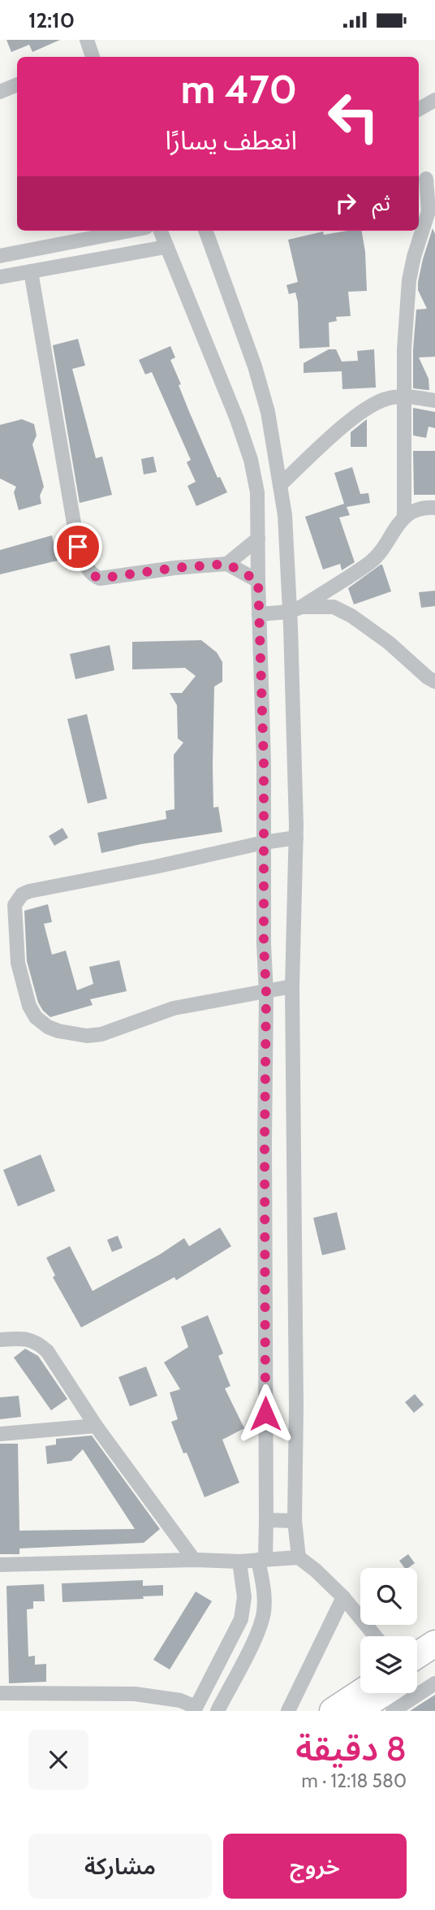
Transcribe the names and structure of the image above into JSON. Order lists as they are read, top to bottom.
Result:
{
  "page": {
    "status": "12:10",
    "turn": ["470 m", "انعطف يسارًا"],
    "then": "ثم",
    "heading": ["8 دقيقة", "580 m · 12:18"],
    "buttons": ["خروج", "مشاركة"]
  }
}
